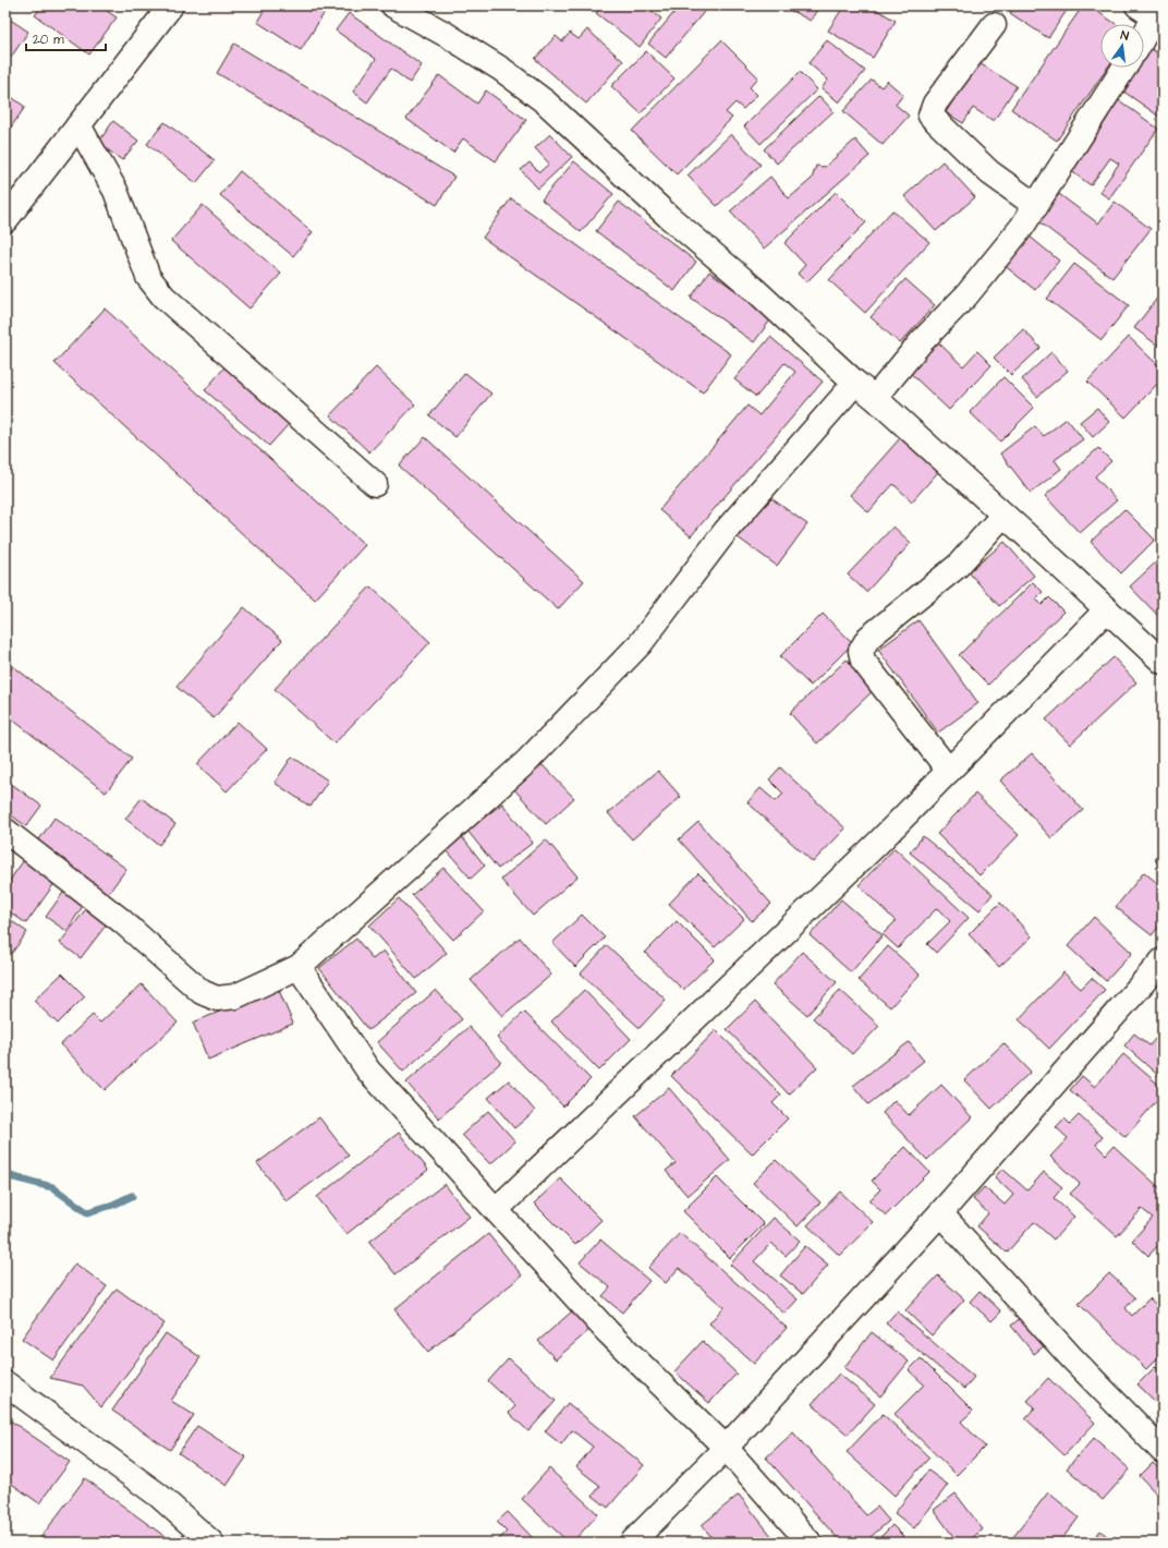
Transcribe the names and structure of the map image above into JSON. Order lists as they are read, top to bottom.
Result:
{
  "scale_bar": "20 m",
  "north": "top"
}
